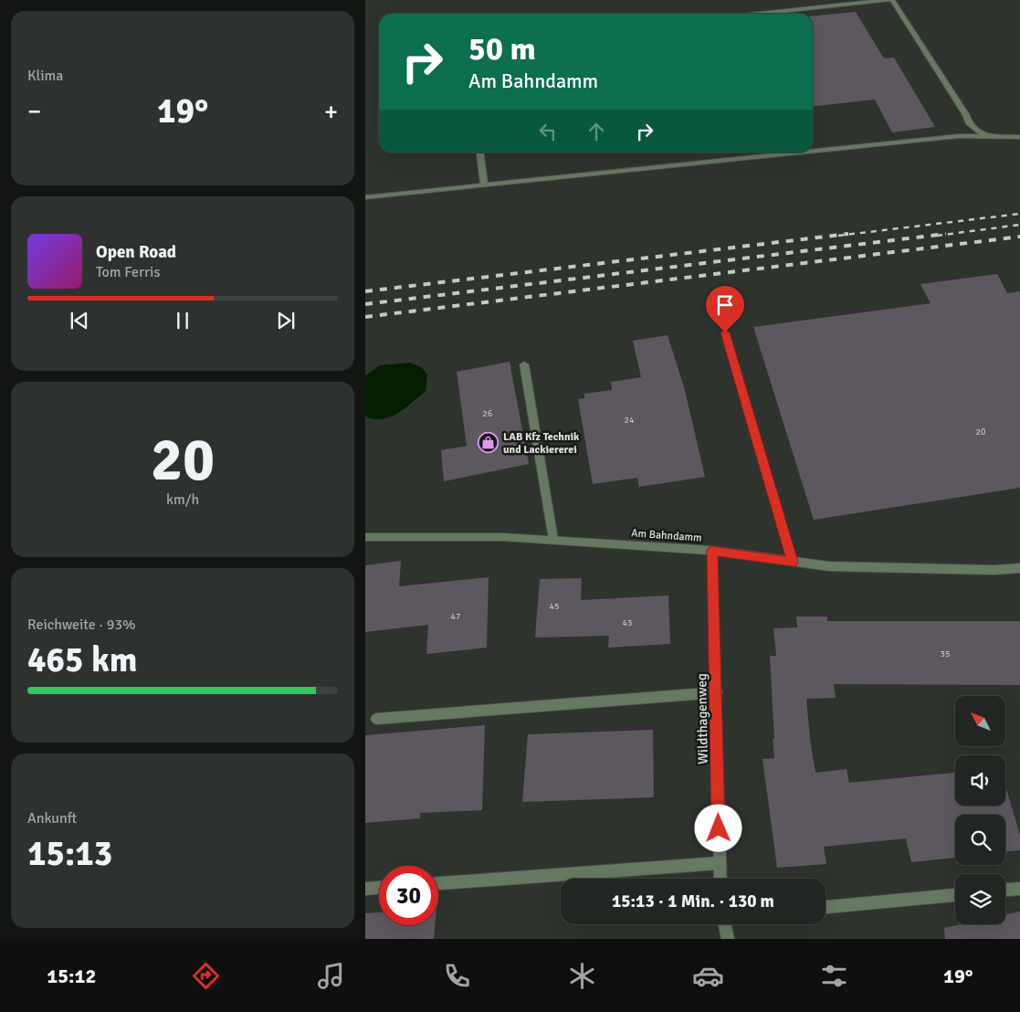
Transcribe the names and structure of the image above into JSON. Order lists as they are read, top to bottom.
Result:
{
  "streets": {
    "street": ["Am Bahndamm", "Wildthagenweg"]
  },
  "crossings": [
    ["Am Bahndamm", "Wildthagenweg"]
  ],
  "places": {
    "shop": ["LAB Kfz Technik und Lackiererei"]
  },
  "house_numbers": [
    "26",
    "24",
    "20",
    "45",
    "47",
    "43",
    "35"
  ],
  "north": "top left",
  "page": {
    "tile": [
      "Klima",
      ["20", "km/h"],
      ["Reichweite · 93%", "465 km"],
      ["Ankunft", "15:13"]
    ],
    "turn": ["50 m", "Am Bahndamm"],
    "heat": ["−", "19°", "+"],
    "song": ["Open Road", "Tom Ferris"],
    "limit": "30",
    "trip": "15:13 · 1 Min. · 130 m",
    "tabs": ["15:12", "19°"]
  }
}
